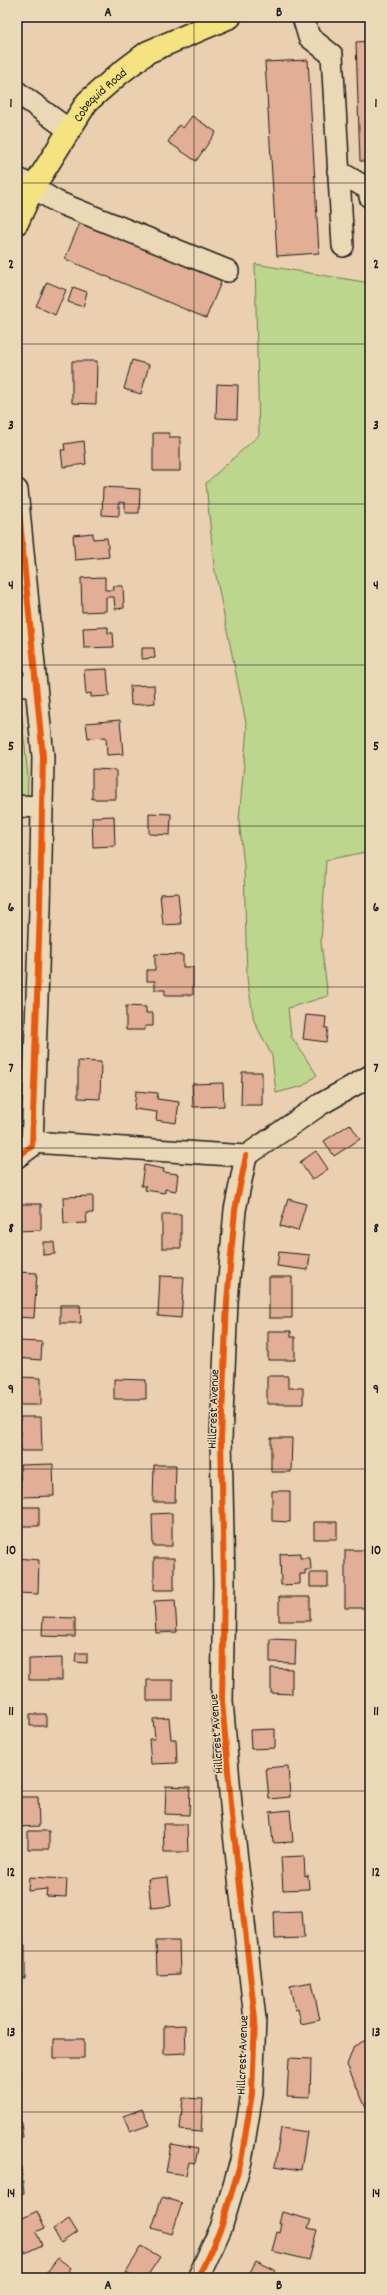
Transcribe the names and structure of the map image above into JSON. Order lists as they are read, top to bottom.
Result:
{
  "streets": {
    "main road": ["Cobequid Road"],
    "street": ["Hillcrest Avenue"]
  },
  "grid": {
    "columns": ["A", "B"],
    "rows": [
      "1",
      "2",
      "3",
      "4",
      "5",
      "6",
      "7",
      "8",
      "9",
      "10",
      "11",
      "12",
      "13",
      "14"
    ]
  }
}
